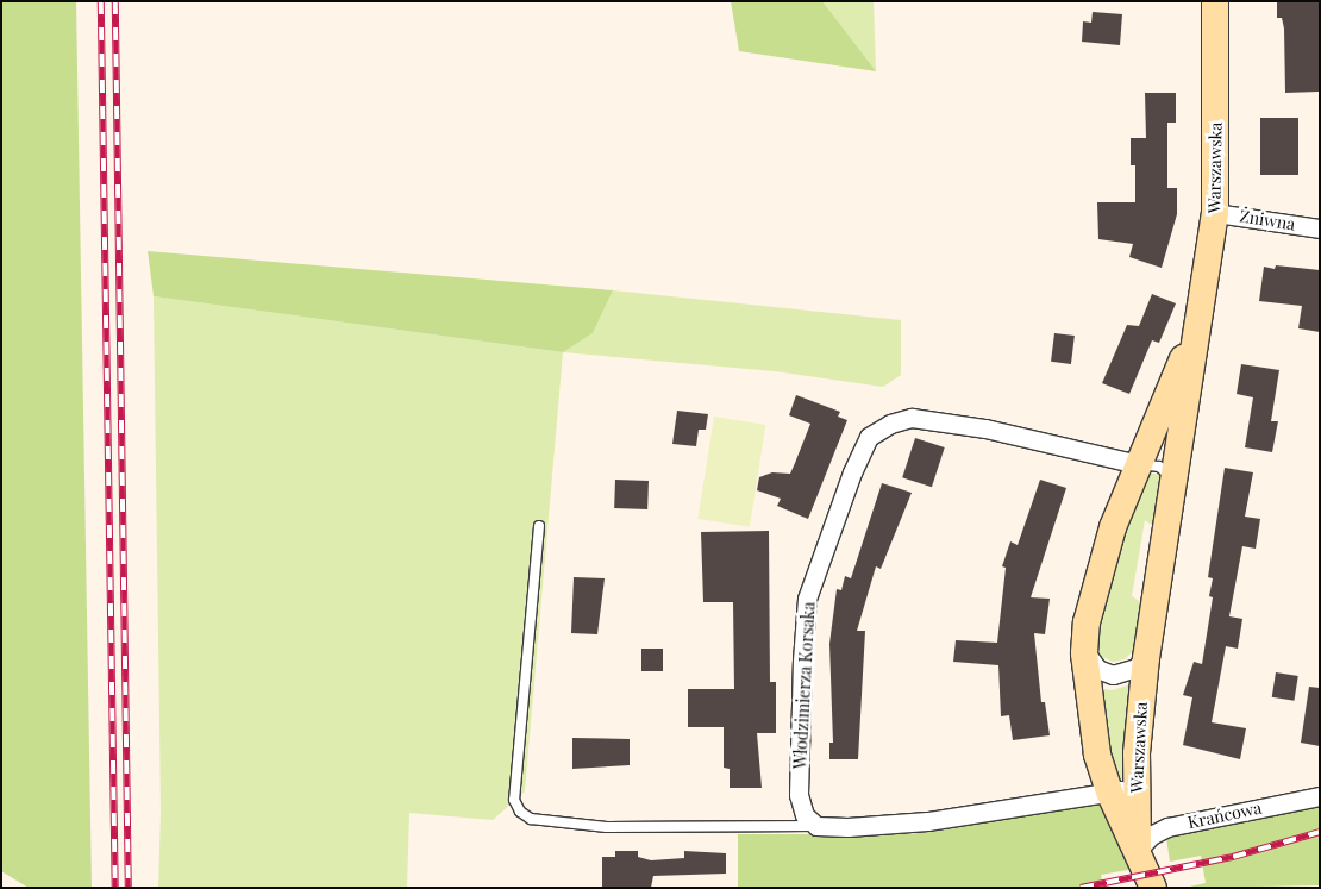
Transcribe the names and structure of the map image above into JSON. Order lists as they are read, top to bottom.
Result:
{
  "streets": {
    "street": [
      "Warszawska",
      "Żniwna",
      "Włodzimierza Korsaka",
      "Krańcowa"
    ]
  },
  "crossings": [
    ["Warszawska", "Żniwna"],
    ["Warszawska", "Włodzimierza Korsaka"],
    ["Warszawska", "Krańcowa"]
  ]
}
